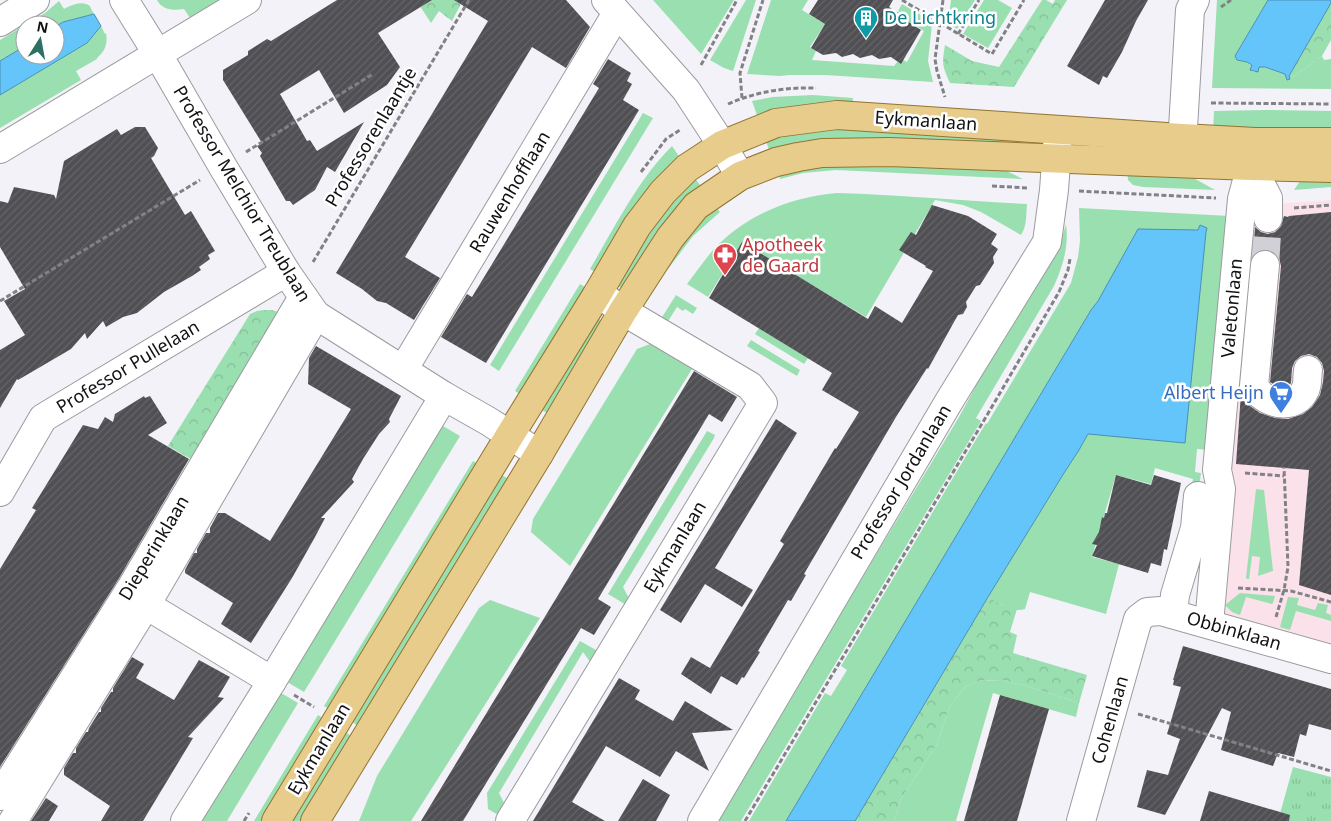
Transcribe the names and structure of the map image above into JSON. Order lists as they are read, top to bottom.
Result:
{
  "streets": {
    "main road": ["Eykmanlaan"],
    "street": [
      "Rauwenhofflaan",
      "Professor Melchior Treublaan",
      "Valetonlaan",
      "Professor Pullelaan",
      "Professor Jordanlaan",
      "Dieperinklaan",
      "Obbinklaan",
      "Cohenlaan"
    ],
    "path": ["Professorenlaantje"]
  },
  "crossings": [
    ["Eykmanlaan", "Rauwenhofflaan"],
    ["Eykmanlaan", "Professor Melchior Treublaan"],
    ["Eykmanlaan", "Valetonlaan"],
    ["Eykmanlaan", "Professor Jordanlaan"],
    ["Professorenlaantje", "Professor Melchior Treublaan"],
    ["Professorenlaantje", "Professor Pullelaan"],
    ["Professorenlaantje", "Dieperinklaan"],
    ["Rauwenhofflaan", "Professor Melchior Treublaan"],
    ["Professor Melchior Treublaan", "Professor Pullelaan"],
    ["Professor Melchior Treublaan", "Dieperinklaan"],
    ["Valetonlaan", "Obbinklaan"],
    ["Professor Pullelaan", "Dieperinklaan"],
    ["Obbinklaan", "Cohenlaan"]
  ],
  "places": {
    "building": ["De Lichtkring"],
    "pharmacy": ["Apotheek de Gaard"],
    "supermarket": ["Albert Heijn"]
  },
  "north": "top"
}
